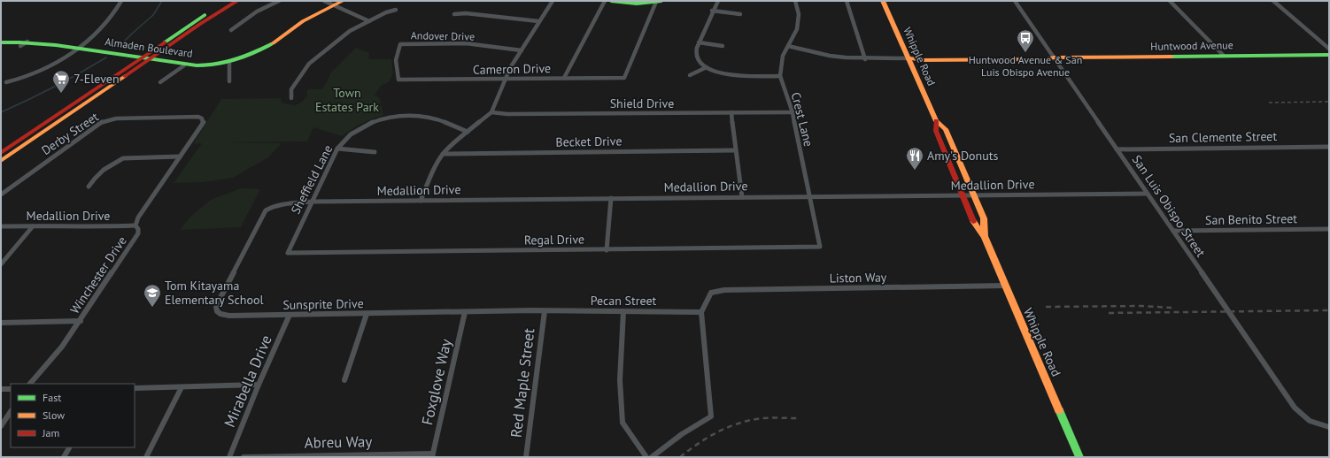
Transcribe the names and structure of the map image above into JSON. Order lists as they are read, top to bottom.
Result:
{
  "streets": {
    "main road": ["Huntwood Avenue", "Almaden Boulevard", "Whipple Road"],
    "street": [
      "Andover Drive",
      "Cameron Drive",
      "Shield Drive",
      "Crest Lane",
      "Derby Street",
      "San Clemente Street",
      "Becket Drive",
      "Sheffield Lane",
      "Medallion Drive",
      "San Luis Obispo Street",
      "San Benito Street",
      "Regal Drive",
      "Winchester Drive",
      "Liston Way",
      "Pecan Street",
      "Sunsprite Drive",
      "Mirabella Drive",
      "Foxglove Way",
      "Red Maple Street",
      "Abreu Way"
    ]
  },
  "crossings": [
    ["Andover Drive", "Cameron Drive"],
    ["Huntwood Avenue", "Whipple Road"],
    ["Huntwood Avenue", "Crest Lane"],
    ["Huntwood Avenue", "San Luis Obispo Street"],
    ["Whipple Road", "Medallion Drive"],
    ["Whipple Road", "Liston Way"],
    ["Shield Drive", "Crest Lane"],
    ["Crest Lane", "Medallion Drive"],
    ["Crest Lane", "Regal Drive"],
    ["Derby Street", "Winchester Drive"],
    ["San Clemente Street", "San Luis Obispo Street"],
    ["Sheffield Lane", "Medallion Drive"],
    ["Sheffield Lane", "Regal Drive"],
    ["Medallion Drive", "San Luis Obispo Street"],
    ["Medallion Drive", "Winchester Drive"],
    ["Medallion Drive", "Sunsprite Drive"],
    ["San Luis Obispo Street", "San Benito Street"],
    ["Liston Way", "Pecan Street"],
    ["Pecan Street", "Sunsprite Drive"],
    ["Pecan Street", "Red Maple Street"],
    ["Sunsprite Drive", "Mirabella Drive"],
    ["Sunsprite Drive", "Foxglove Way"],
    ["Sunsprite Drive", "Red Maple Street"],
    ["Foxglove Way", "Abreu Way"]
  ],
  "parks": ["Town Estates Park"],
  "places": {
    "bus stop": ["Huntwood Avenue & San Luis Obispo Avenue"],
    "supermarket": ["7-Eleven"],
    "restaurant": ["Amy's Donuts"],
    "school or university": ["Tom Kitayama Elementary School"]
  },
  "legend": ["Fast", "Slow", "Jam"]
}
